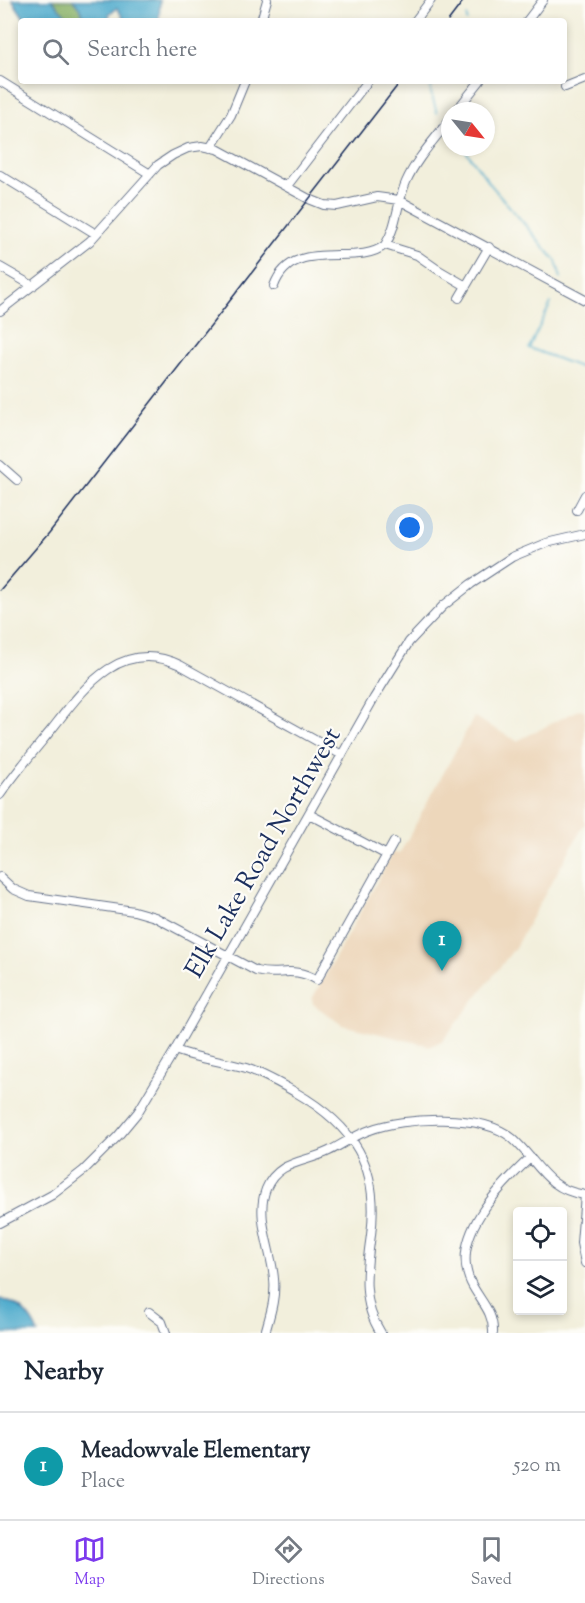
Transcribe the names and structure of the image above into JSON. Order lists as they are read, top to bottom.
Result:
{
  "streets": {
    "street": ["Elk Lake Road Northwest"]
  },
  "north": "bottom right",
  "page": {
    "search": "Search here",
    "pins": "1",
    "heading": "Nearby",
    "list": [
      {
        "mark": "1",
        "name": "Meadowvale Elementary",
        "note": "Place",
        "value": "520 m"
      }
    ],
    "nav": ["Map", "Directions", "Saved"]
  }
}
